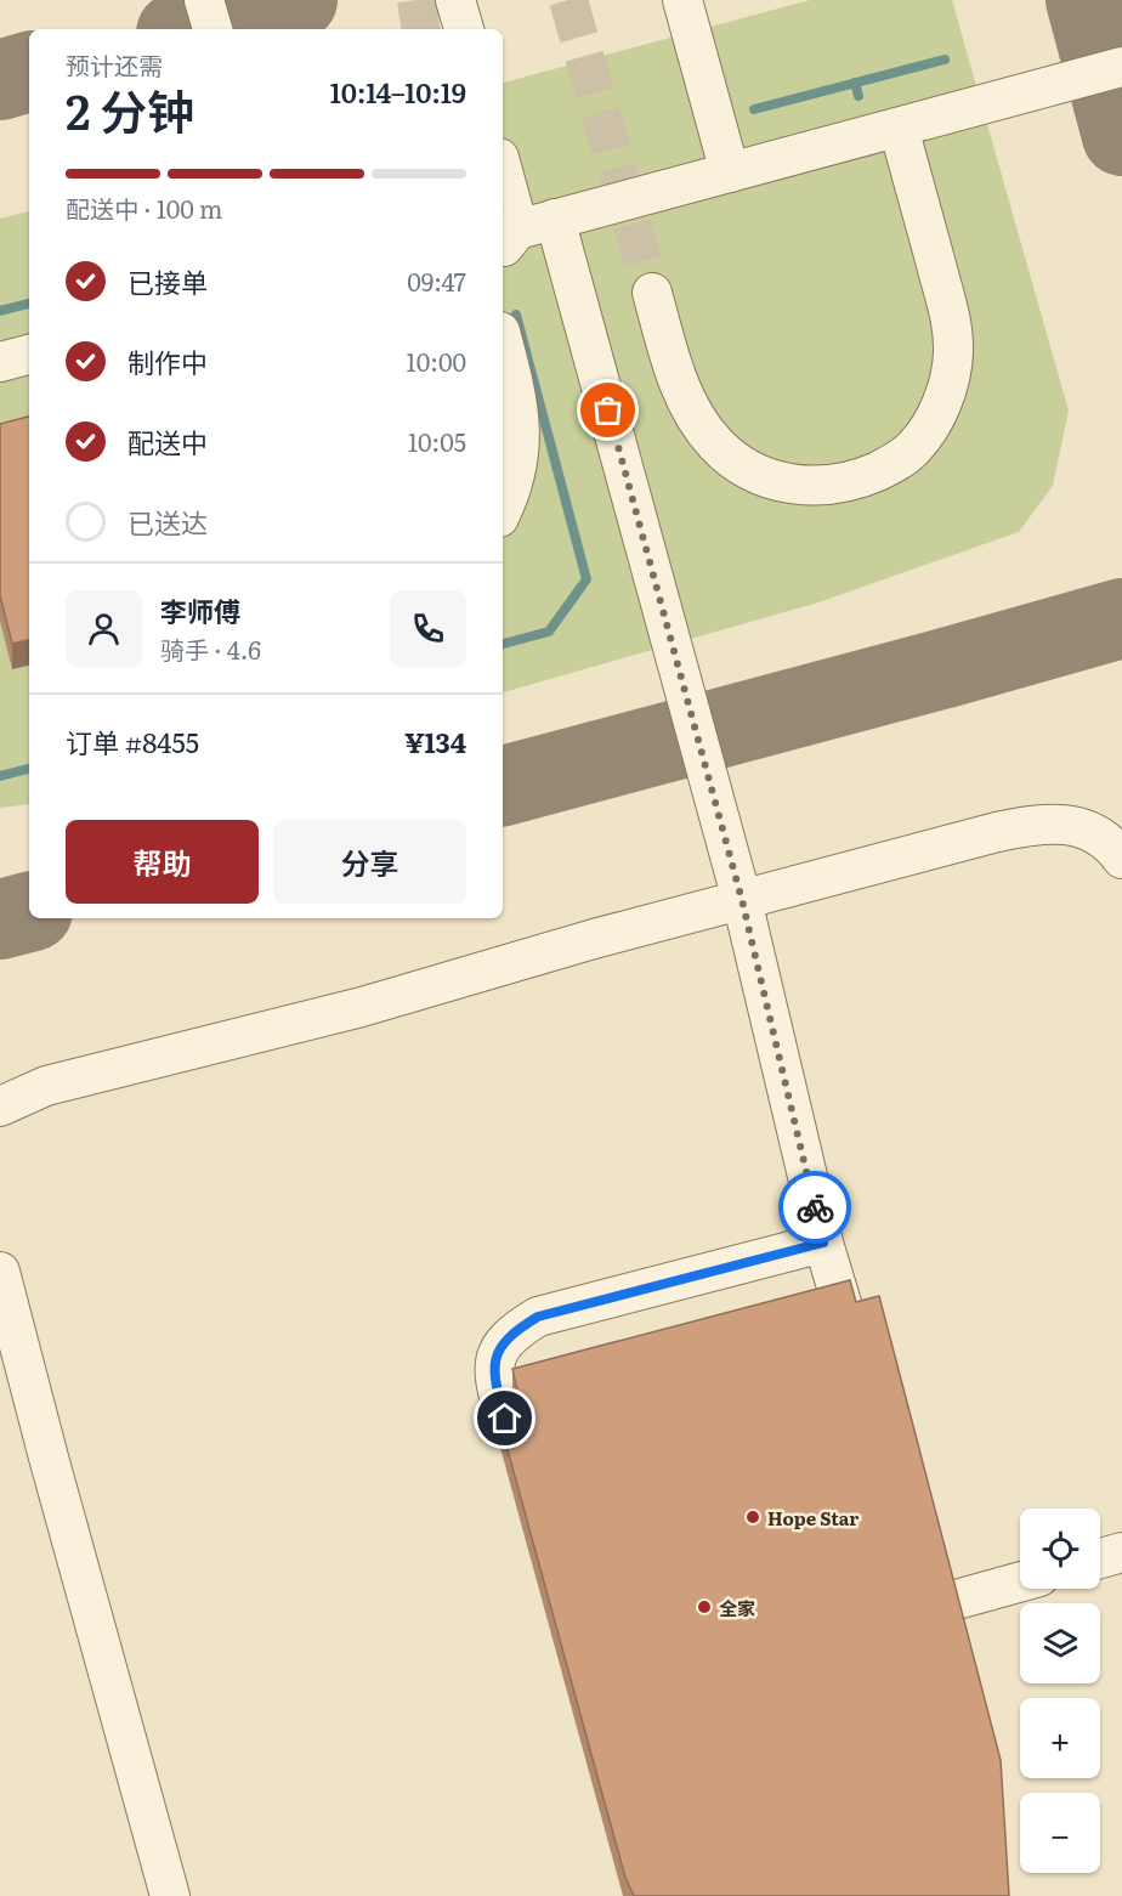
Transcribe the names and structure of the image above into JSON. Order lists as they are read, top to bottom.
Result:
{
  "places": ["Hope Star", "全家"],
  "page": {
    "heading": ["2 分钟", "预计还需", "10:14–10:19"],
    "panel": [
      "李师傅",
      "骑手 · 4.6",
      "订单 #8455",
      "¥134"
    ],
    "bar": "配送中 · 100 m",
    "list": [
      ["已接单", "09:47"],
      ["制作中", "10:00"],
      ["配送中", "10:05"],
      "已送达"
    ],
    "buttons": ["帮助", "分享"],
    "map_buttons": ["+", "−"]
  }
}
